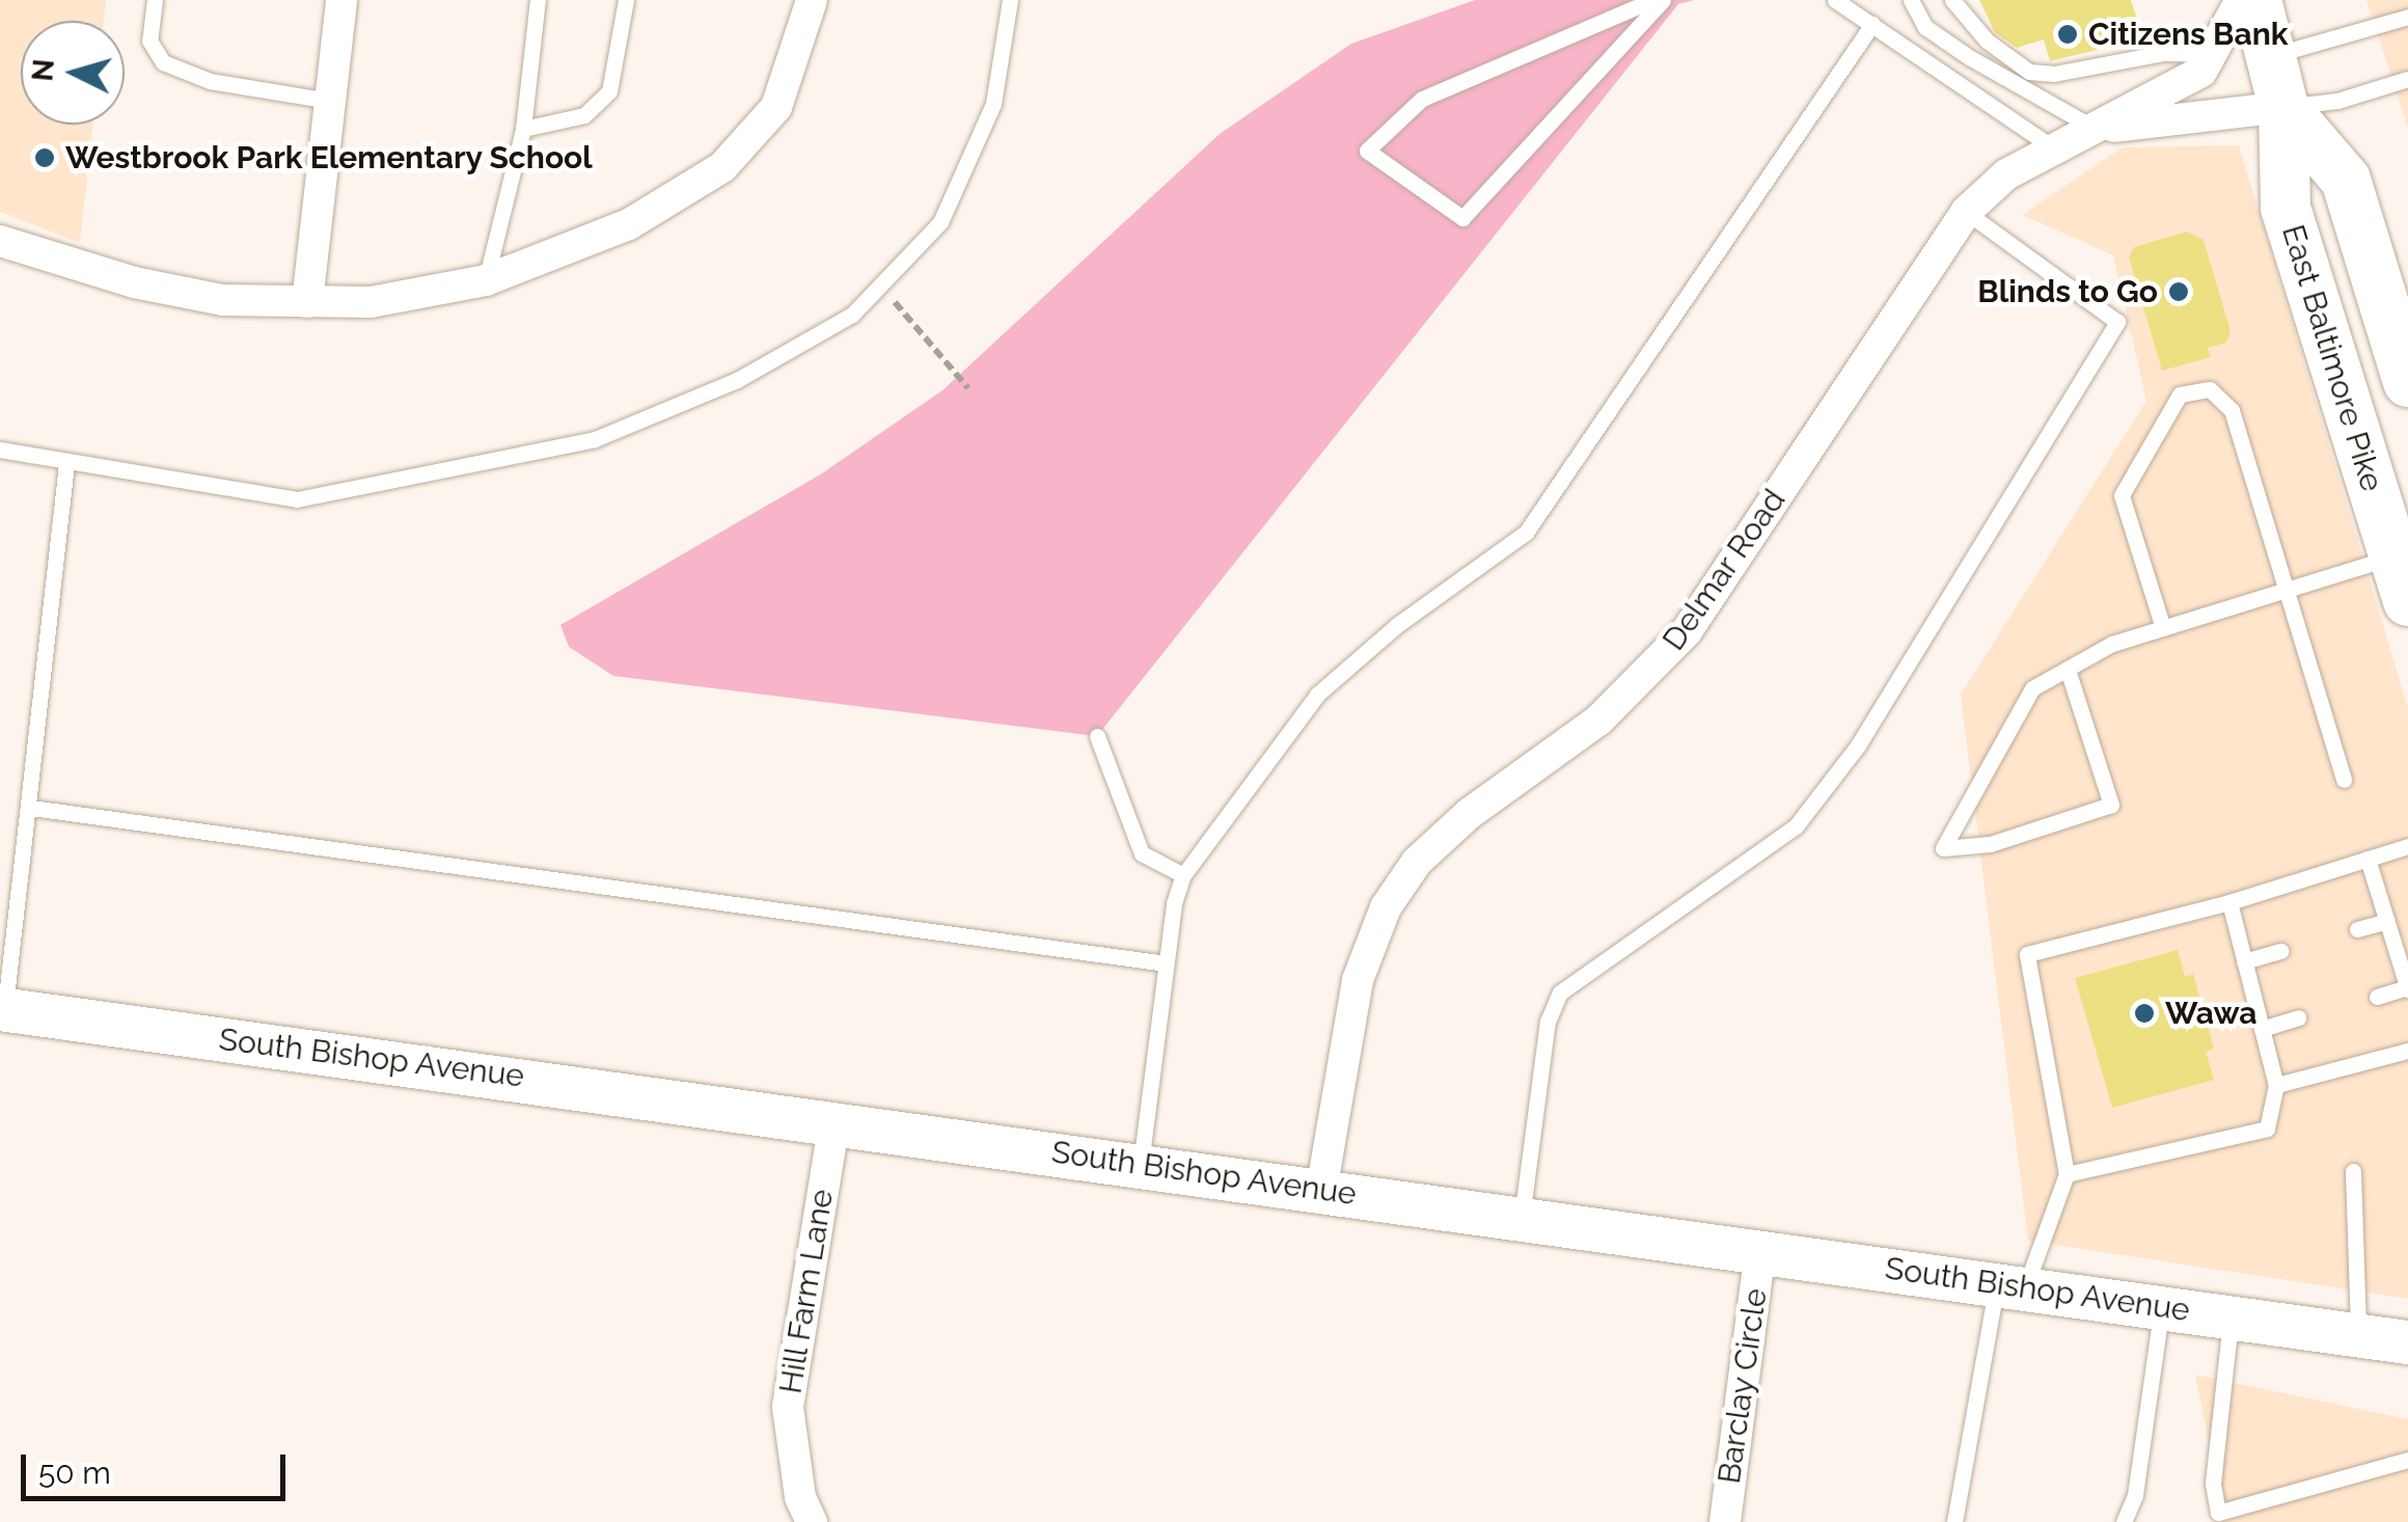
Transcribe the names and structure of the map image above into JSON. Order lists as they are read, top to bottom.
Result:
{
  "streets": {
    "main road": ["East Baltimore Pike", "South Bishop Avenue"],
    "street": ["Delmar Road", "Hill Farm Lane", "Barclay Circle"]
  },
  "crossings": [
    ["East Baltimore Pike", "Delmar Road"],
    ["Delmar Road", "South Bishop Avenue"],
    ["South Bishop Avenue", "Hill Farm Lane"],
    ["South Bishop Avenue", "Barclay Circle"]
  ],
  "places": [
    "Citizens Bank",
    "Westbrook Park Elementary School",
    "Blinds to Go",
    "Wawa"
  ],
  "scale_bar": "50 m",
  "north": "left"
}
